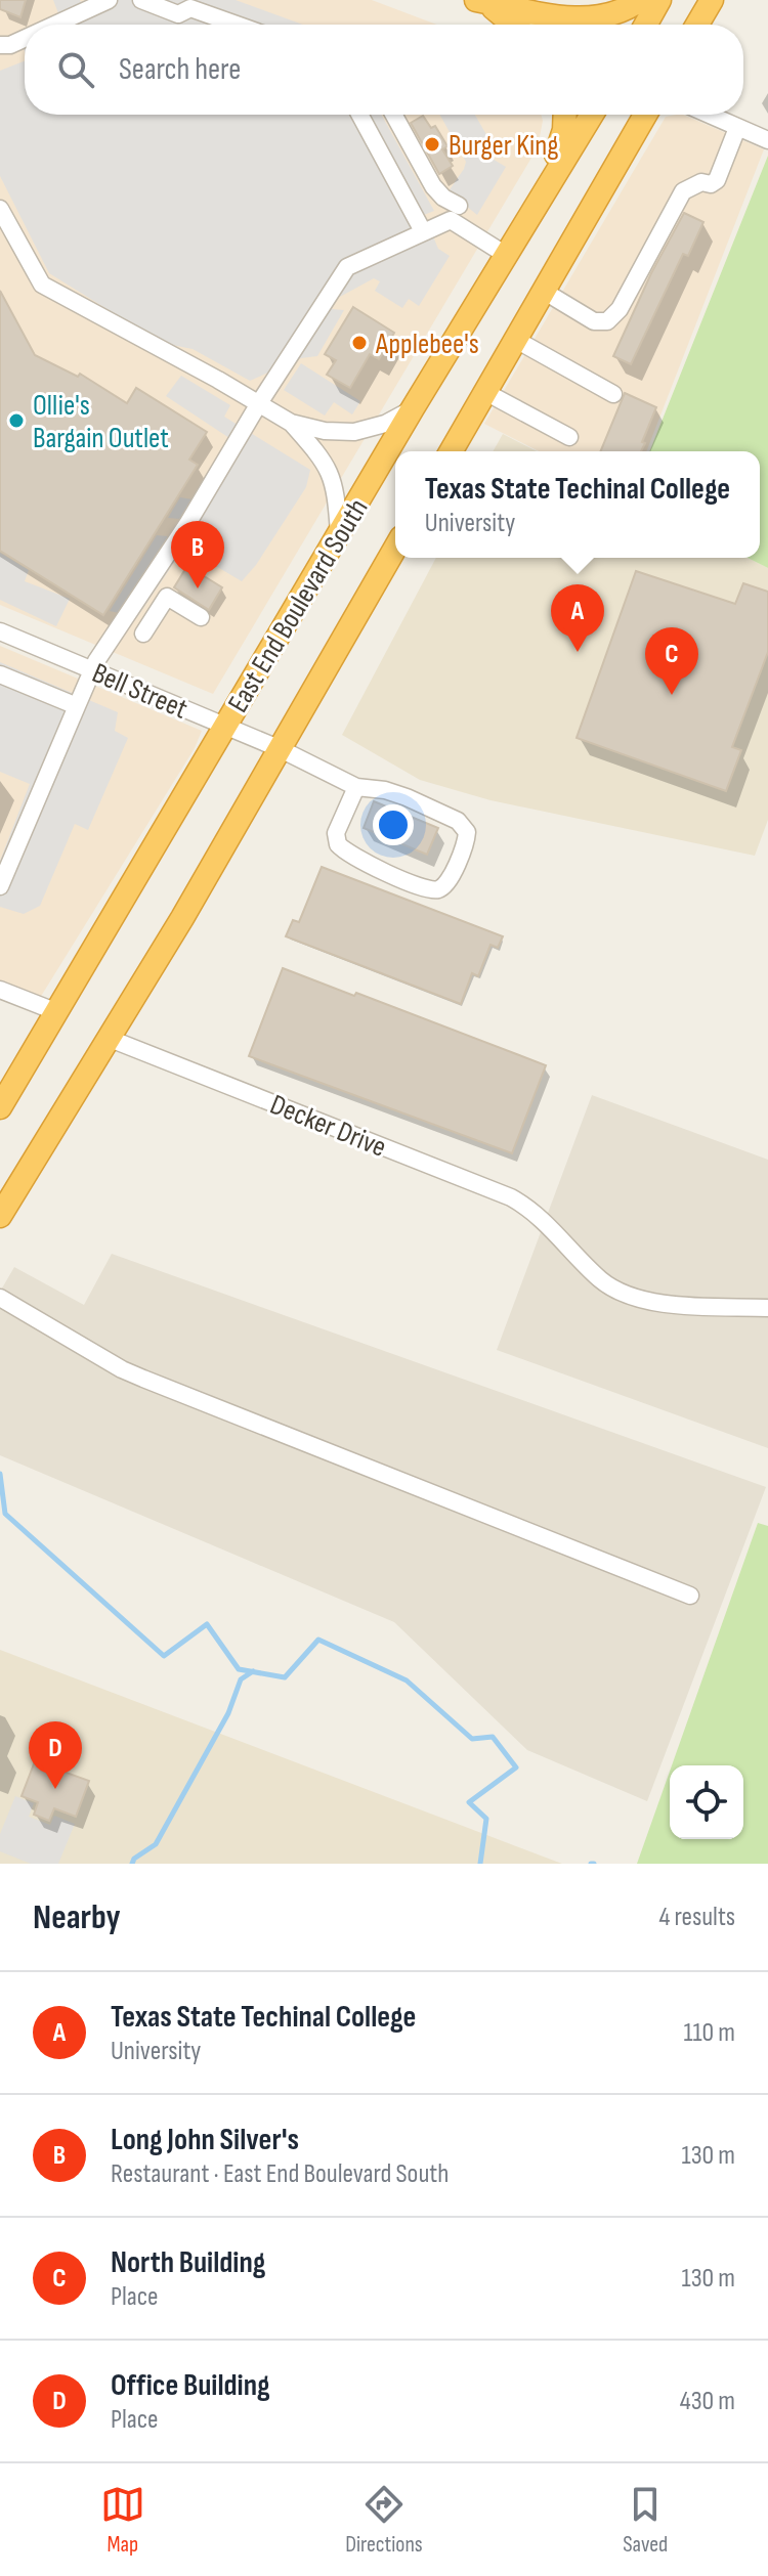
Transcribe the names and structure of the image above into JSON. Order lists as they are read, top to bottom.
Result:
{
  "streets": {
    "highway": ["East End Boulevard South"],
    "street": ["Bell Street", "Decker Drive"]
  },
  "crossings": [
    ["East End Boulevard South", "Bell Street"],
    ["East End Boulevard South", "Decker Drive"]
  ],
  "places": ["Burger King", "Applebee's", "Ollie's Bargain Outlet"],
  "page": {
    "search": "Search here",
    "popup": ["Texas State Techinal College", "University"],
    "pins": [
      "B",
      "A",
      "C",
      "D"
    ],
    "heading": ["Nearby", "4 results"],
    "list": [
      {
        "mark": "A",
        "name": "Texas State Techinal College",
        "note": "University",
        "value": "110 m"
      },
      {
        "mark": "B",
        "name": "Long John Silver's",
        "note": "Restaurant · East End Boulevard South",
        "value": "130 m"
      },
      {
        "mark": "C",
        "name": "North Building",
        "note": "Place",
        "value": "130 m"
      },
      {
        "mark": "D",
        "name": "Office Building",
        "note": "Place",
        "value": "430 m"
      }
    ],
    "nav": ["Map", "Directions", "Saved"]
  }
}
